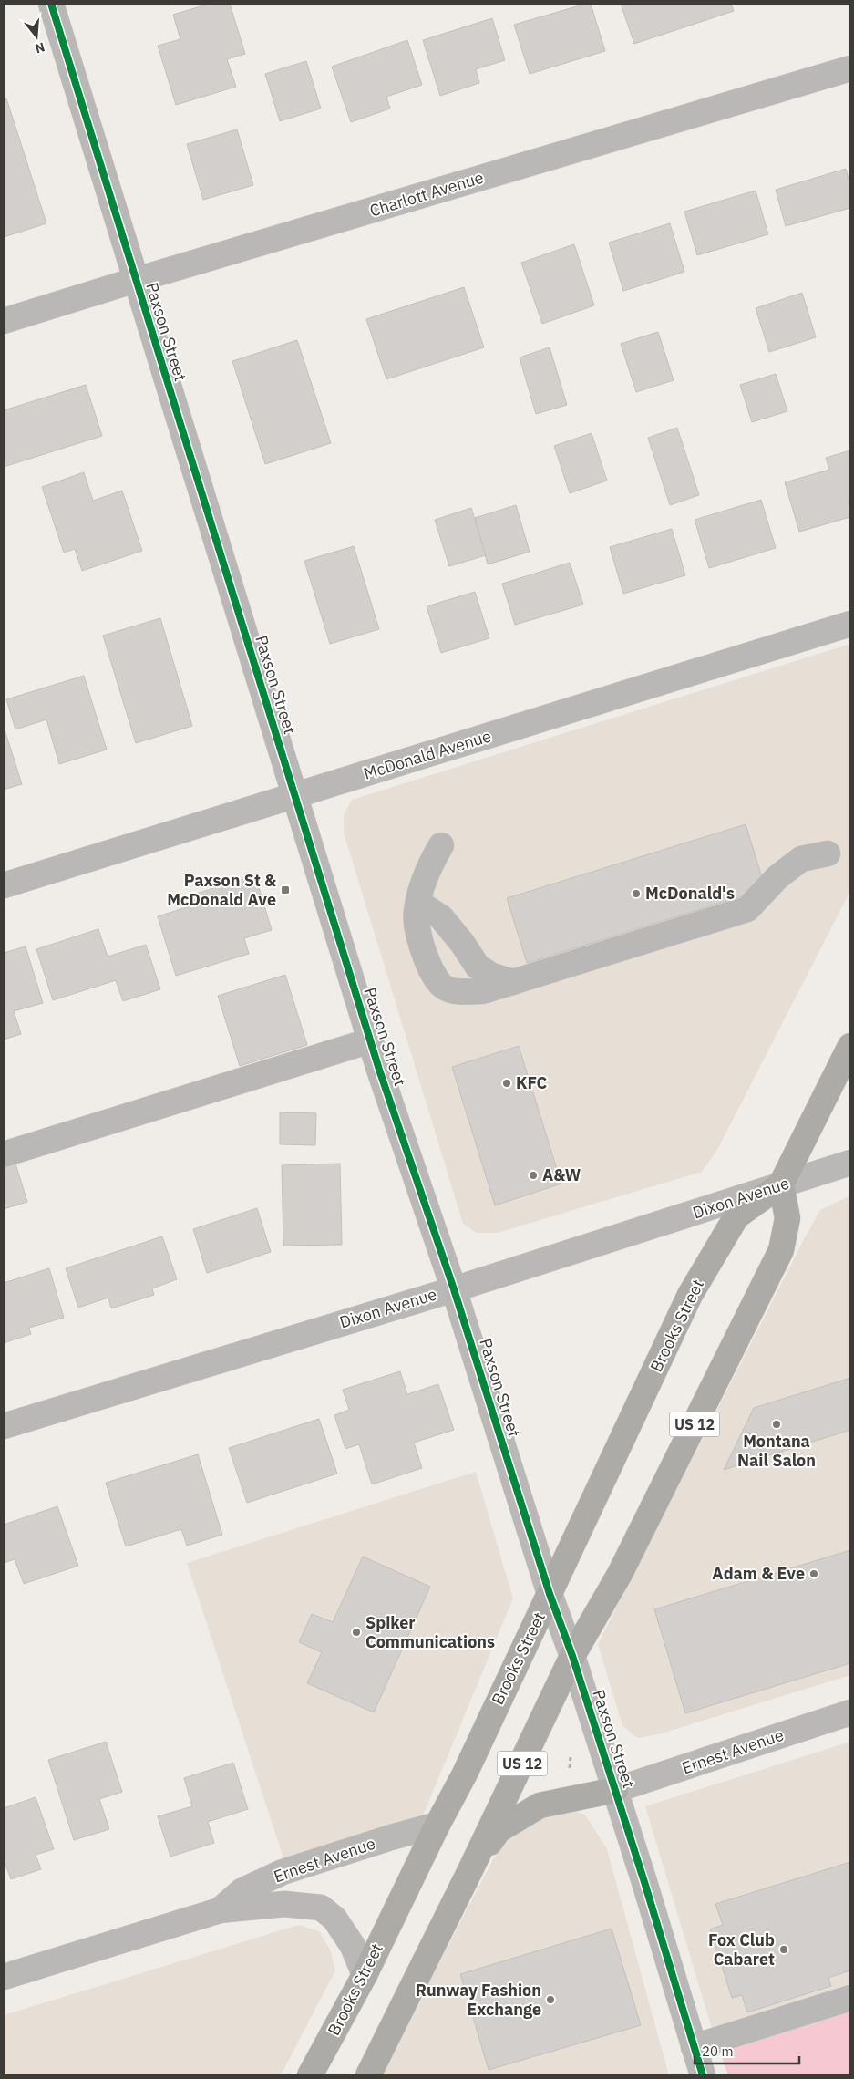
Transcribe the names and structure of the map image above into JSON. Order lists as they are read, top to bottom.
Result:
{
  "streets": {
    "highway": ["Brooks Street", "US 12"],
    "street": [
      "Charlott Avenue",
      "Paxson Street",
      "McDonald Avenue",
      "Dixon Avenue",
      "Ernest Avenue"
    ]
  },
  "crossings": [
    ["Charlott Avenue", "Paxson Street"],
    ["Paxson Street", "McDonald Avenue"],
    ["Paxson Street", "Dixon Avenue"],
    ["Paxson Street", "Brooks Street"],
    ["Paxson Street", "US 12"],
    ["Paxson Street", "Ernest Avenue"],
    ["Dixon Avenue", "Brooks Street"],
    ["Dixon Avenue", "US 12"],
    ["Brooks Street", "US 12"],
    ["Brooks Street", "Ernest Avenue"]
  ],
  "places": {
    "transit": ["Paxson St & McDonald Ave"],
    "other": [
      "McDonald's",
      "KFC",
      "A&W",
      "Montana Nail Salon",
      "Adam & Eve",
      "Spiker Communications",
      "Fox Club Cabaret",
      "Runway Fashion Exchange"
    ]
  },
  "scale_bar": "20 m",
  "north": "bottom"
}
